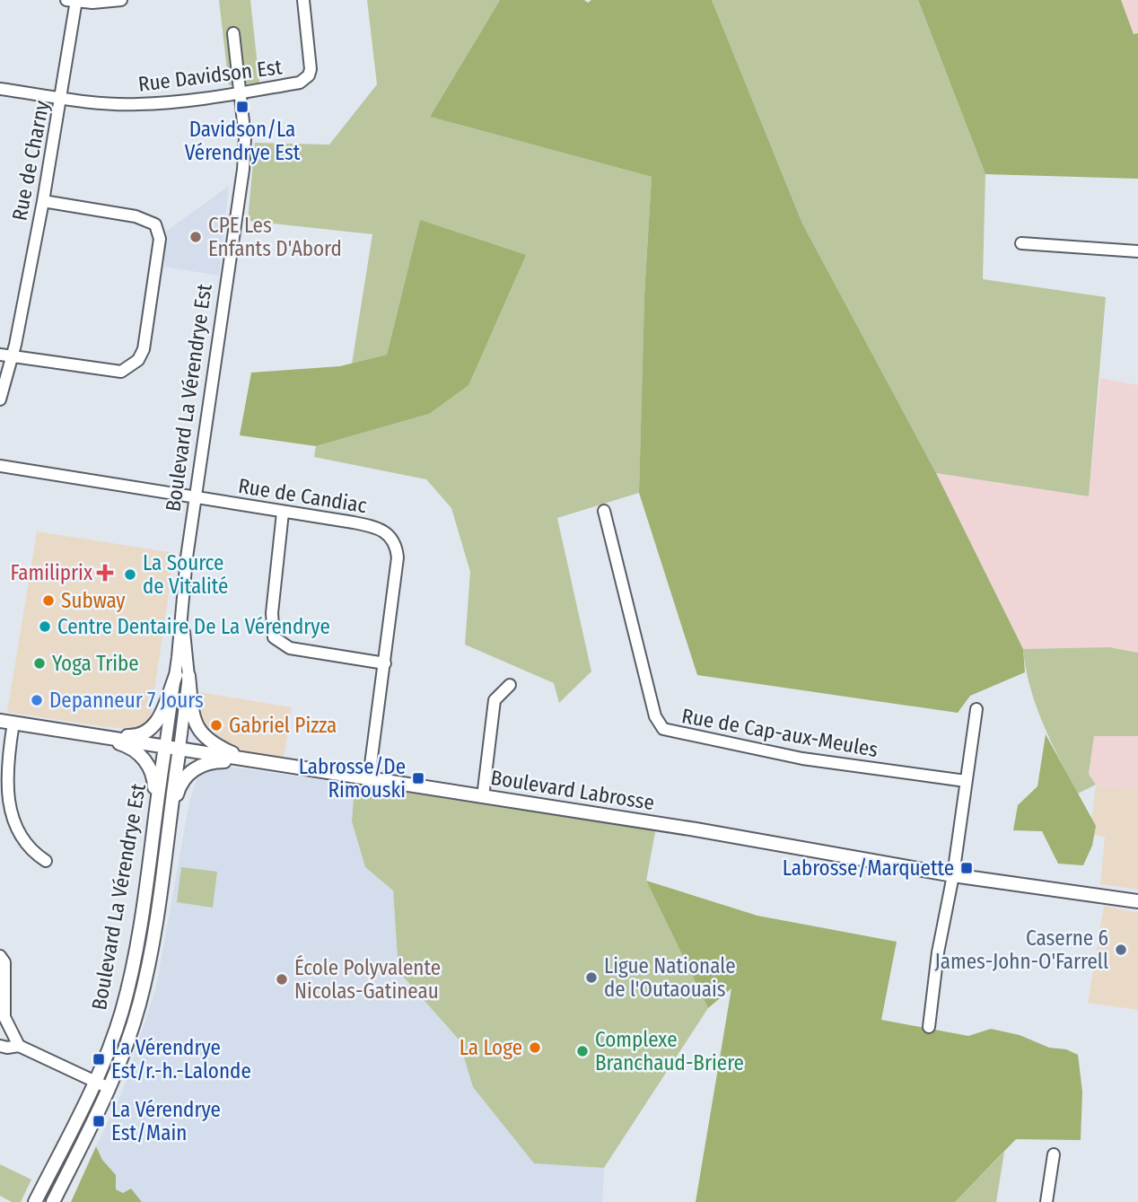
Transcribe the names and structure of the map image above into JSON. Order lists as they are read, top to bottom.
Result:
{
  "streets": {
    "main road": ["Boulevard La Vérendrye Est", "Boulevard Labrosse"],
    "street": [
      "Rue Davidson Est",
      "Rue de Charny",
      "Rue de Candiac",
      "Rue de Cap-aux-Meules"
    ]
  },
  "crossings": [
    ["Rue Davidson Est", "Rue de Charny"],
    ["Rue Davidson Est", "Boulevard La Vérendrye Est"],
    ["Boulevard La Vérendrye Est", "Rue de Candiac"],
    ["Boulevard La Vérendrye Est", "Boulevard Labrosse"],
    ["Rue de Candiac", "Boulevard Labrosse"]
  ],
  "places": {
    "transit": [
      "Davidson/La Vérendrye Est",
      "Labrosse/De Rimouski",
      "Labrosse/Marquette",
      "La Vérendrye Est/r.-h.-Lalonde",
      "La Vérendrye Est/Main"
    ],
    "other": [
      "CPE Les Enfants D'Abord",
      "La Source de Vitalité",
      "Subway",
      "Centre Dentaire De La Vérendrye",
      "Yoga Tribe",
      "Depanneur 7 Jours",
      "Gabriel Pizza",
      "Caserne 6 James-John-O'Farrell",
      "Ligue Nationale de l'Outaouais",
      "École Polyvalente Nicolas-Gatineau",
      "La Loge",
      "Complexe Branchaud-Briere"
    ],
    "health": ["Familiprix"]
  }
}
